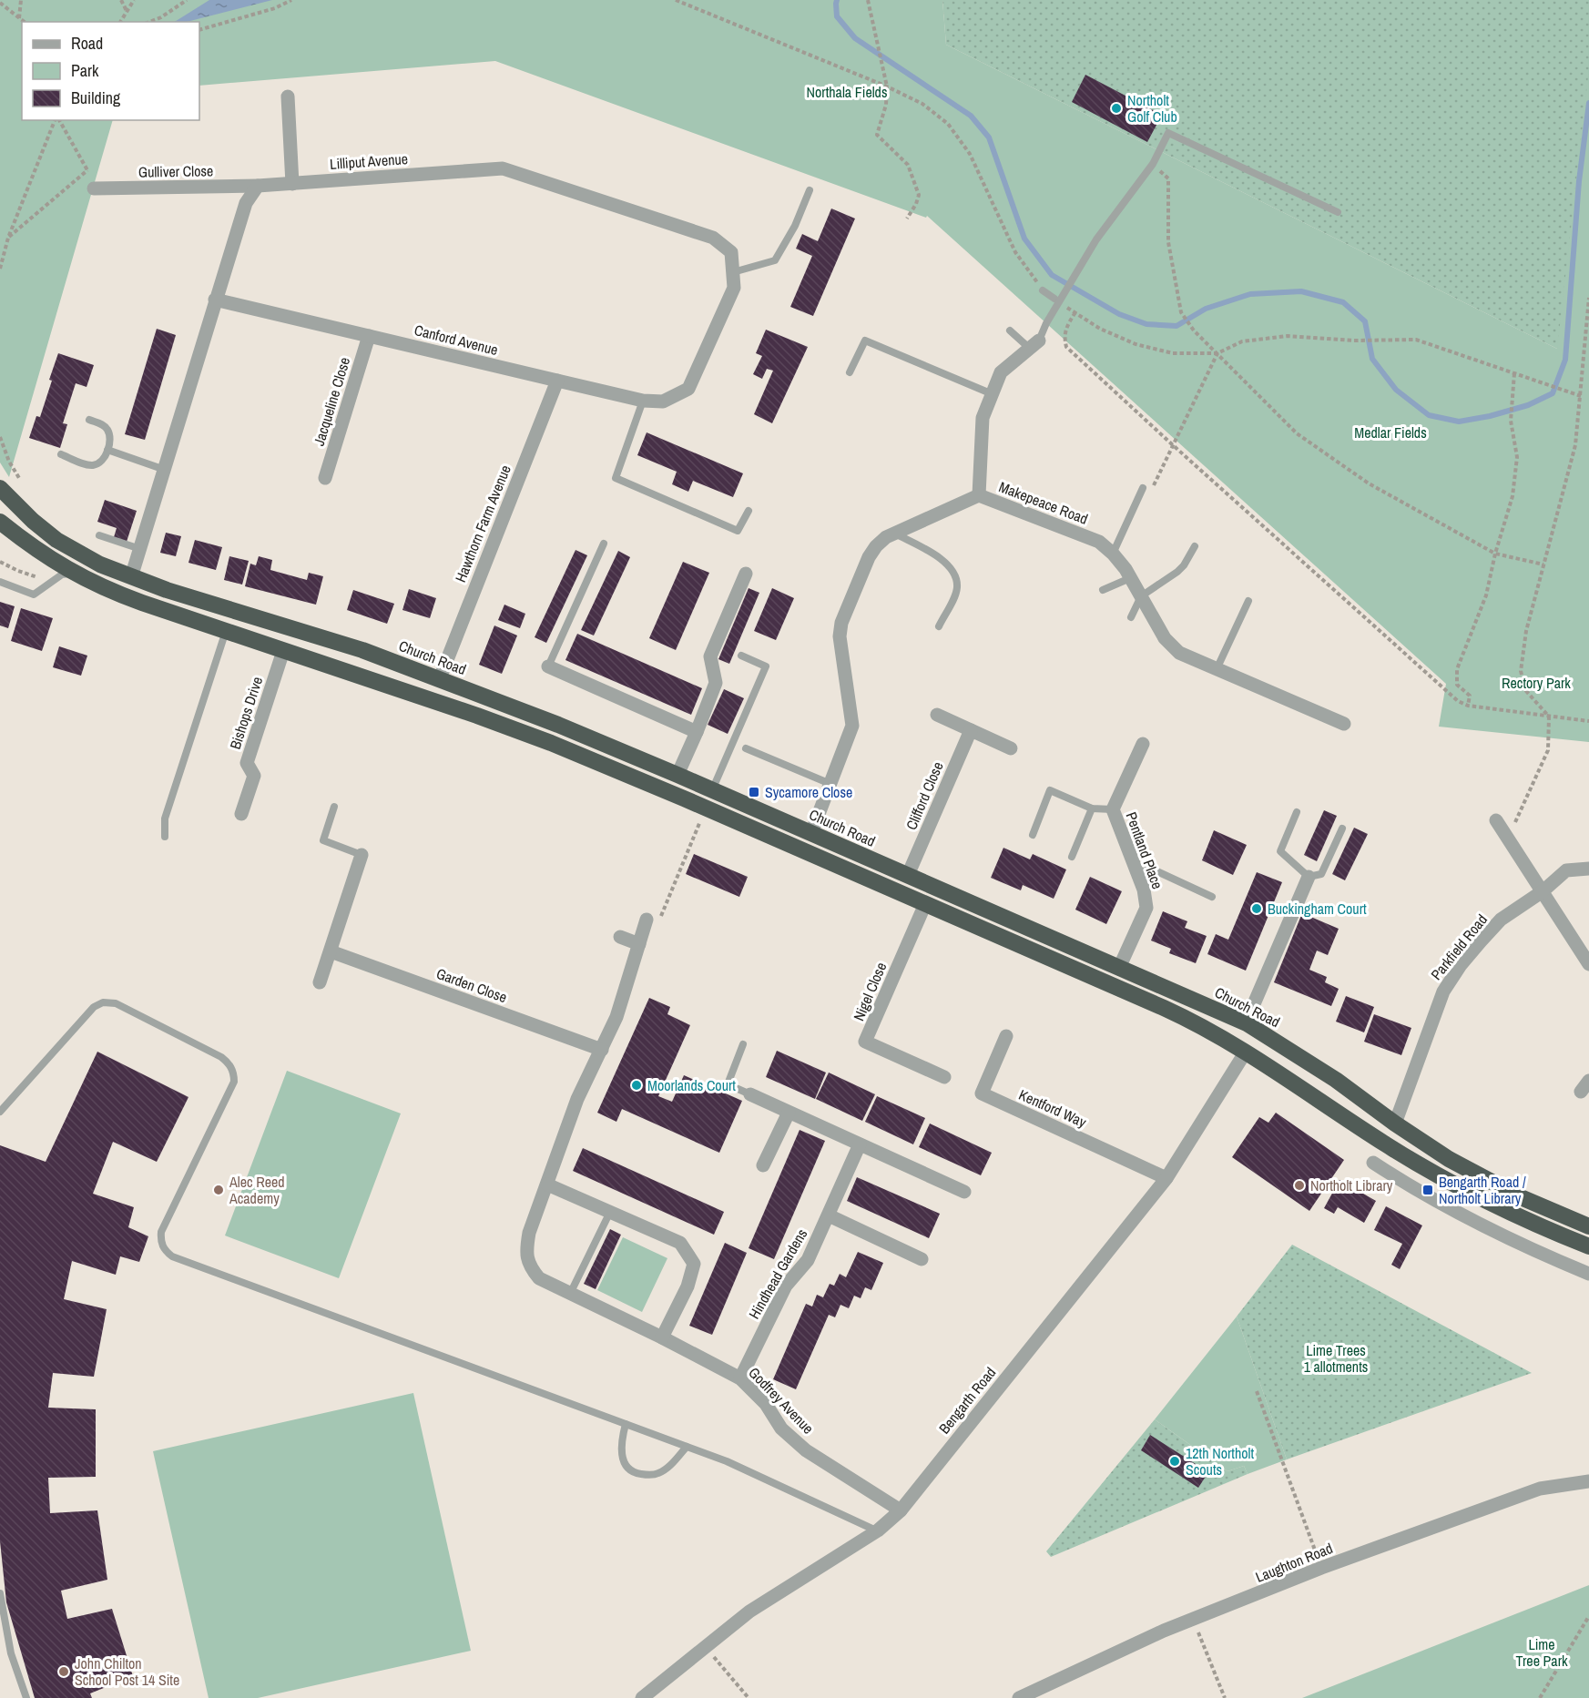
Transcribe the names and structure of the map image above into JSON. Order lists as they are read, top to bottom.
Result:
{
  "streets": {
    "highway": ["Church Road"],
    "street": [
      "Lilliput Avenue",
      "Gulliver Close",
      "Canford Avenue",
      "Jacqueline Close",
      "Makepeace Road",
      "Hawthorn Farm Avenue",
      "Bishops Drive",
      "Clifford Close",
      "Pentland Place",
      "Parkfield Road",
      "Garden Close",
      "Nigel Close",
      "Kentford Way",
      "Hindhead Gardens",
      "Godfrey Avenue",
      "Bengarth Road",
      "Laughton Road"
    ]
  },
  "crossings": [
    ["Lilliput Avenue", "Gulliver Close"],
    ["Lilliput Avenue", "Canford Avenue"],
    ["Canford Avenue", "Jacqueline Close"],
    ["Canford Avenue", "Hawthorn Farm Avenue"],
    ["Makepeace Road", "Church Road"],
    ["Hawthorn Farm Avenue", "Church Road"],
    ["Church Road", "Clifford Close"],
    ["Church Road", "Pentland Place"],
    ["Church Road", "Parkfield Road"],
    ["Garden Close", "Godfrey Avenue"],
    ["Kentford Way", "Bengarth Road"],
    ["Hindhead Gardens", "Godfrey Avenue"],
    ["Godfrey Avenue", "Bengarth Road"]
  ],
  "parks": [
    "Northala Fields",
    "Medlar Fields",
    "Rectory Park",
    "Lime Trees 1 allotments",
    "Lime Tree Park"
  ],
  "places": {
    "other": [
      "Northolt Golf Club",
      "Buckingham Court",
      "Moorlands Court",
      "Northolt Library",
      "Alec Reed Academy",
      "12th Northolt Scouts",
      "John Chilton School Post 14 Site"
    ],
    "transit": ["Sycamore Close", "Bengarth Road / Northolt Library"]
  },
  "legend": ["Road", "Park", "Building"]
}
